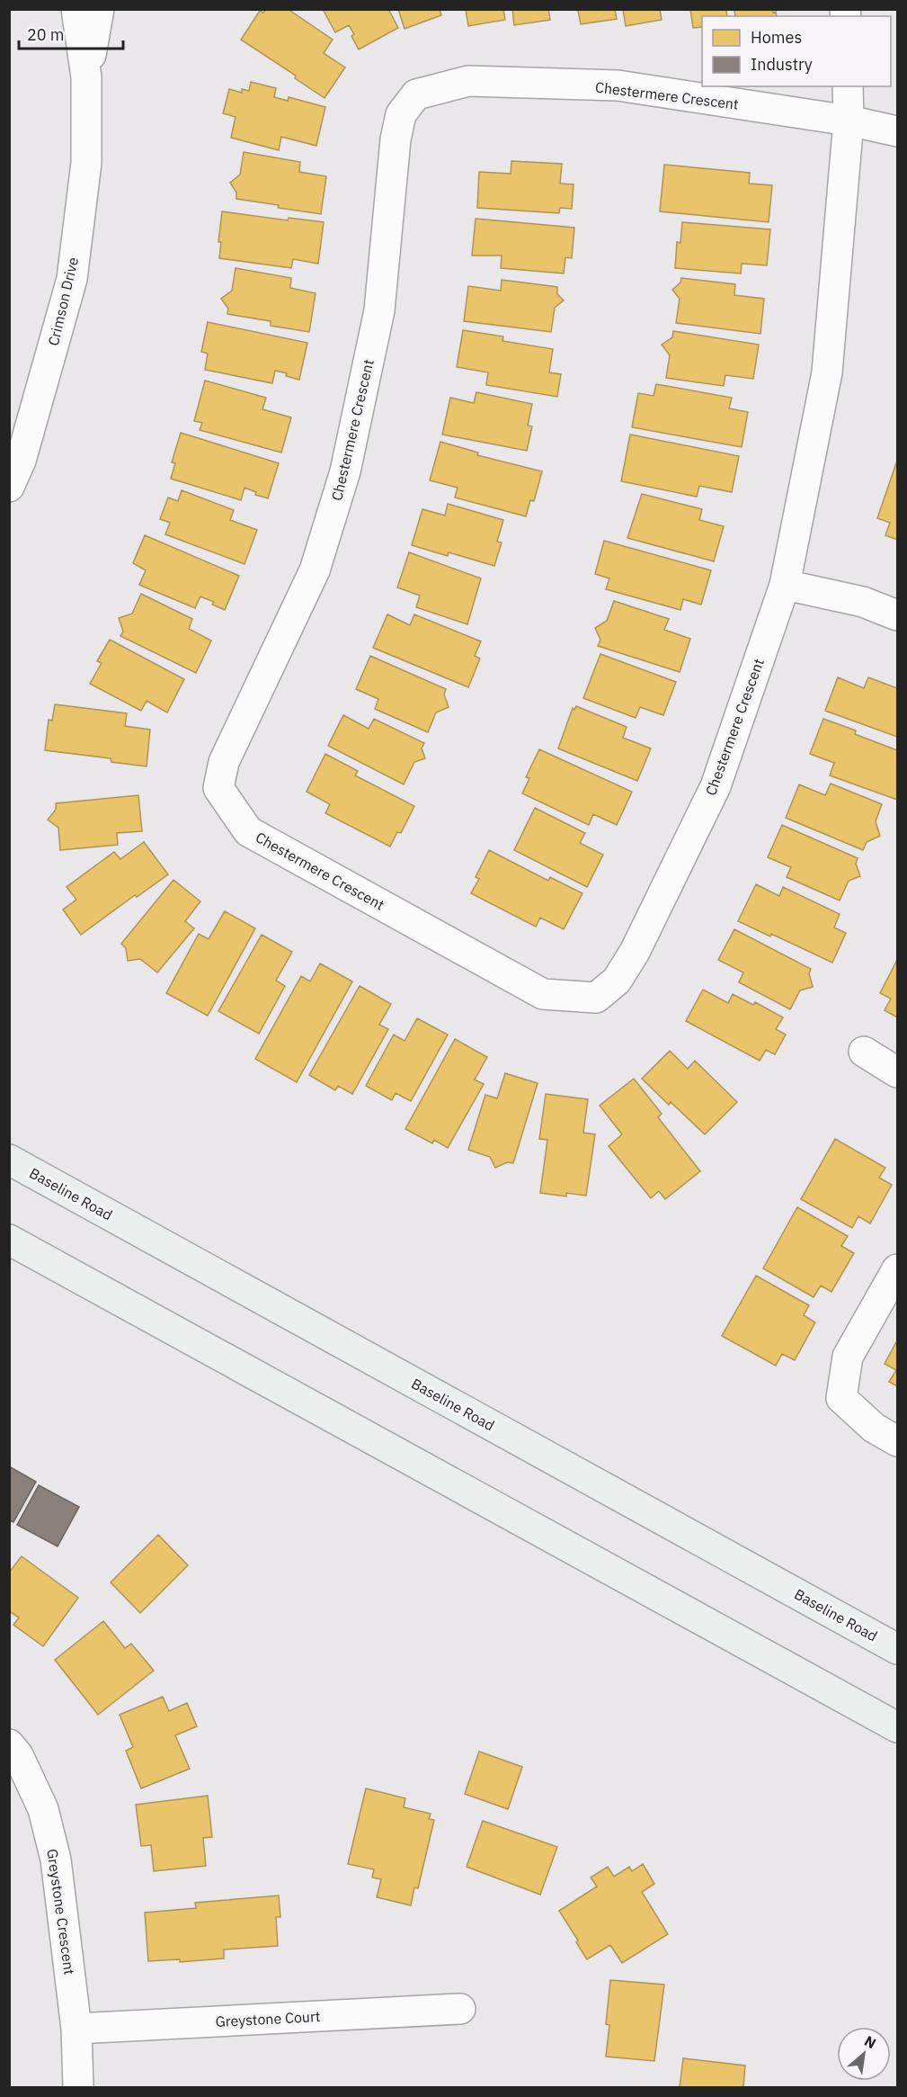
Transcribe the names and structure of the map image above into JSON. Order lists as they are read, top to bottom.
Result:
{
  "streets": {
    "main road": ["Baseline Road"],
    "street": [
      "Chestermere Crescent",
      "Crimson Drive",
      "Greystone Crescent",
      "Greystone Court"
    ]
  },
  "crossings": [
    ["Greystone Crescent", "Greystone Court"]
  ],
  "legend": ["Homes", "Industry"],
  "scale_bar": "20 m",
  "north": "top right"
}
